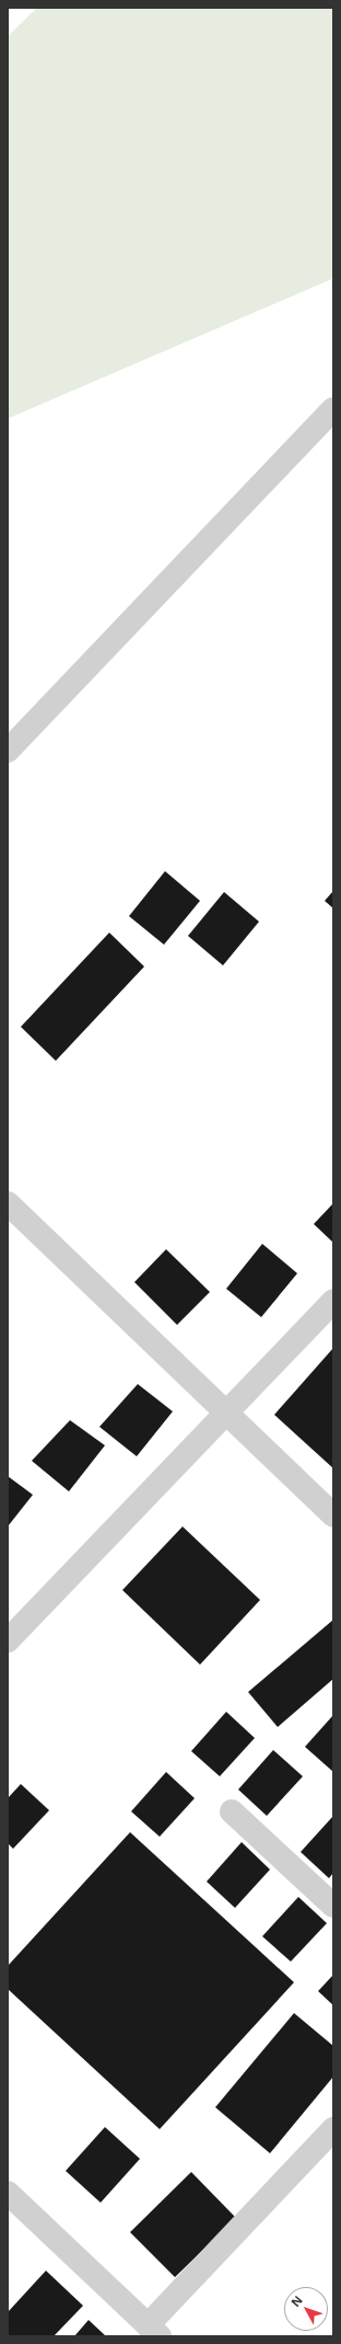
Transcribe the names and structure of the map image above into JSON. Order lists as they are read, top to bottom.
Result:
{
  "north": "top left"
}
